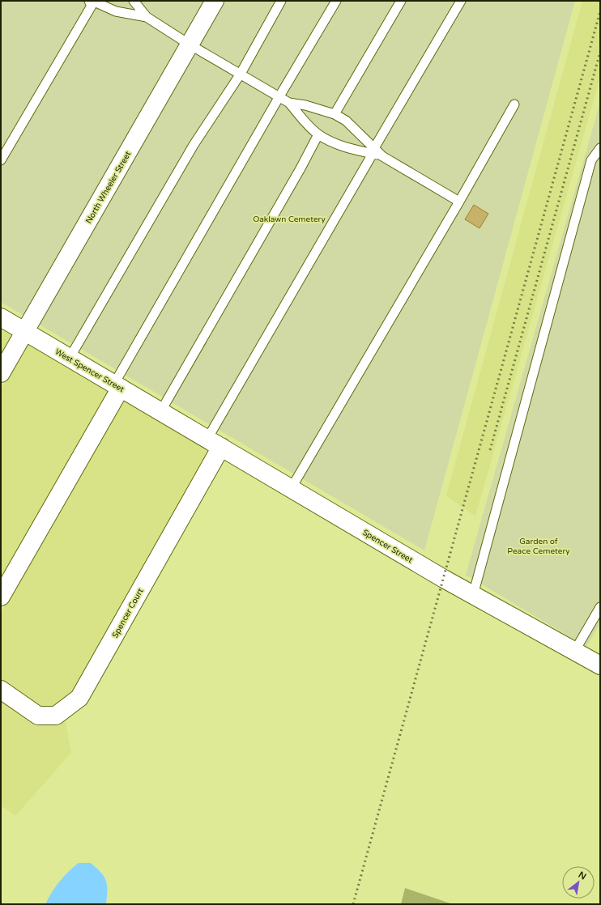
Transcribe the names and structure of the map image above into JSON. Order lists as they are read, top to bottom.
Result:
{
  "streets": {
    "street": [
      "North Wheeler Street",
      "West Spencer Street",
      "Spencer Street",
      "Spencer Court"
    ]
  },
  "crossings": [
    ["North Wheeler Street", "West Spencer Street"],
    ["West Spencer Street", "Spencer Street"],
    ["Spencer Street", "Spencer Court"]
  ],
  "parks": ["Oaklawn Cemetery", "Garden of Peace Cemetery"],
  "north": "top right"
}
